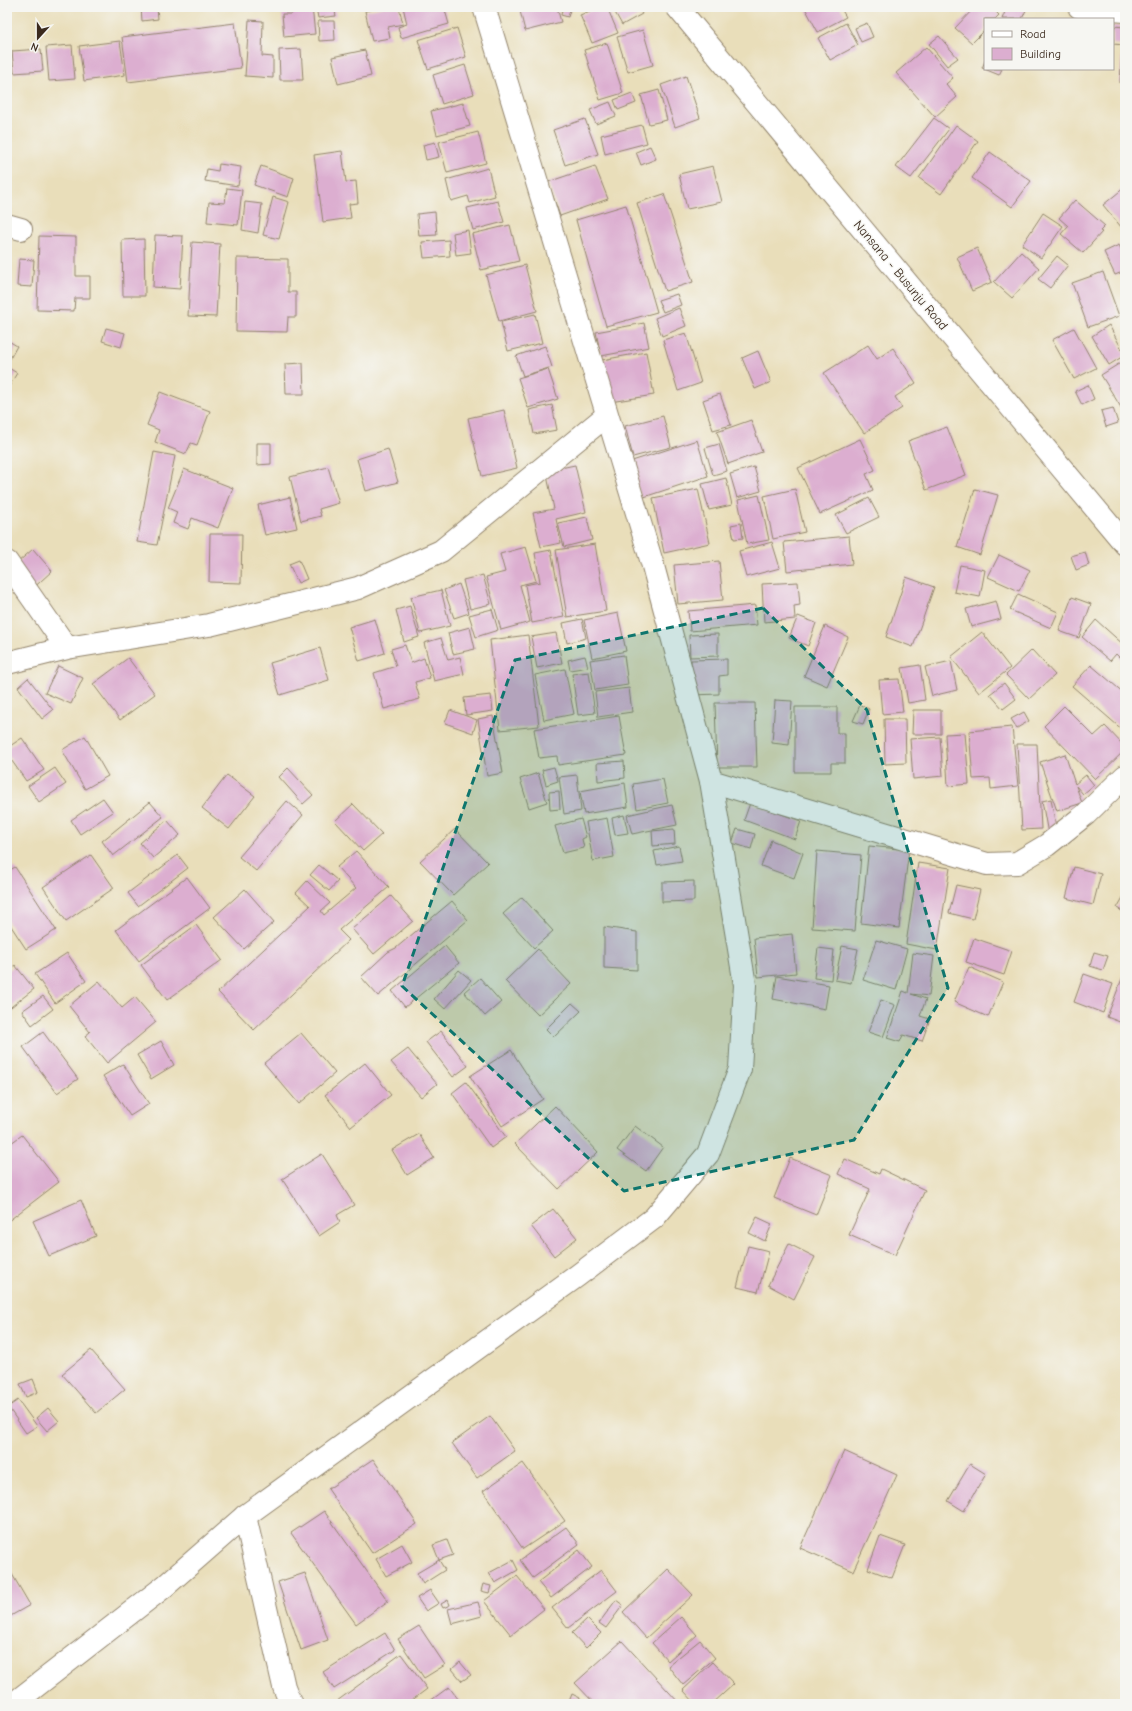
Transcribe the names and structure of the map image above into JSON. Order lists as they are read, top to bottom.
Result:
{
  "streets": {
    "street": ["Nansana - Busunju Road"]
  },
  "legend": ["Road", "Building"],
  "north": "bottom"
}
